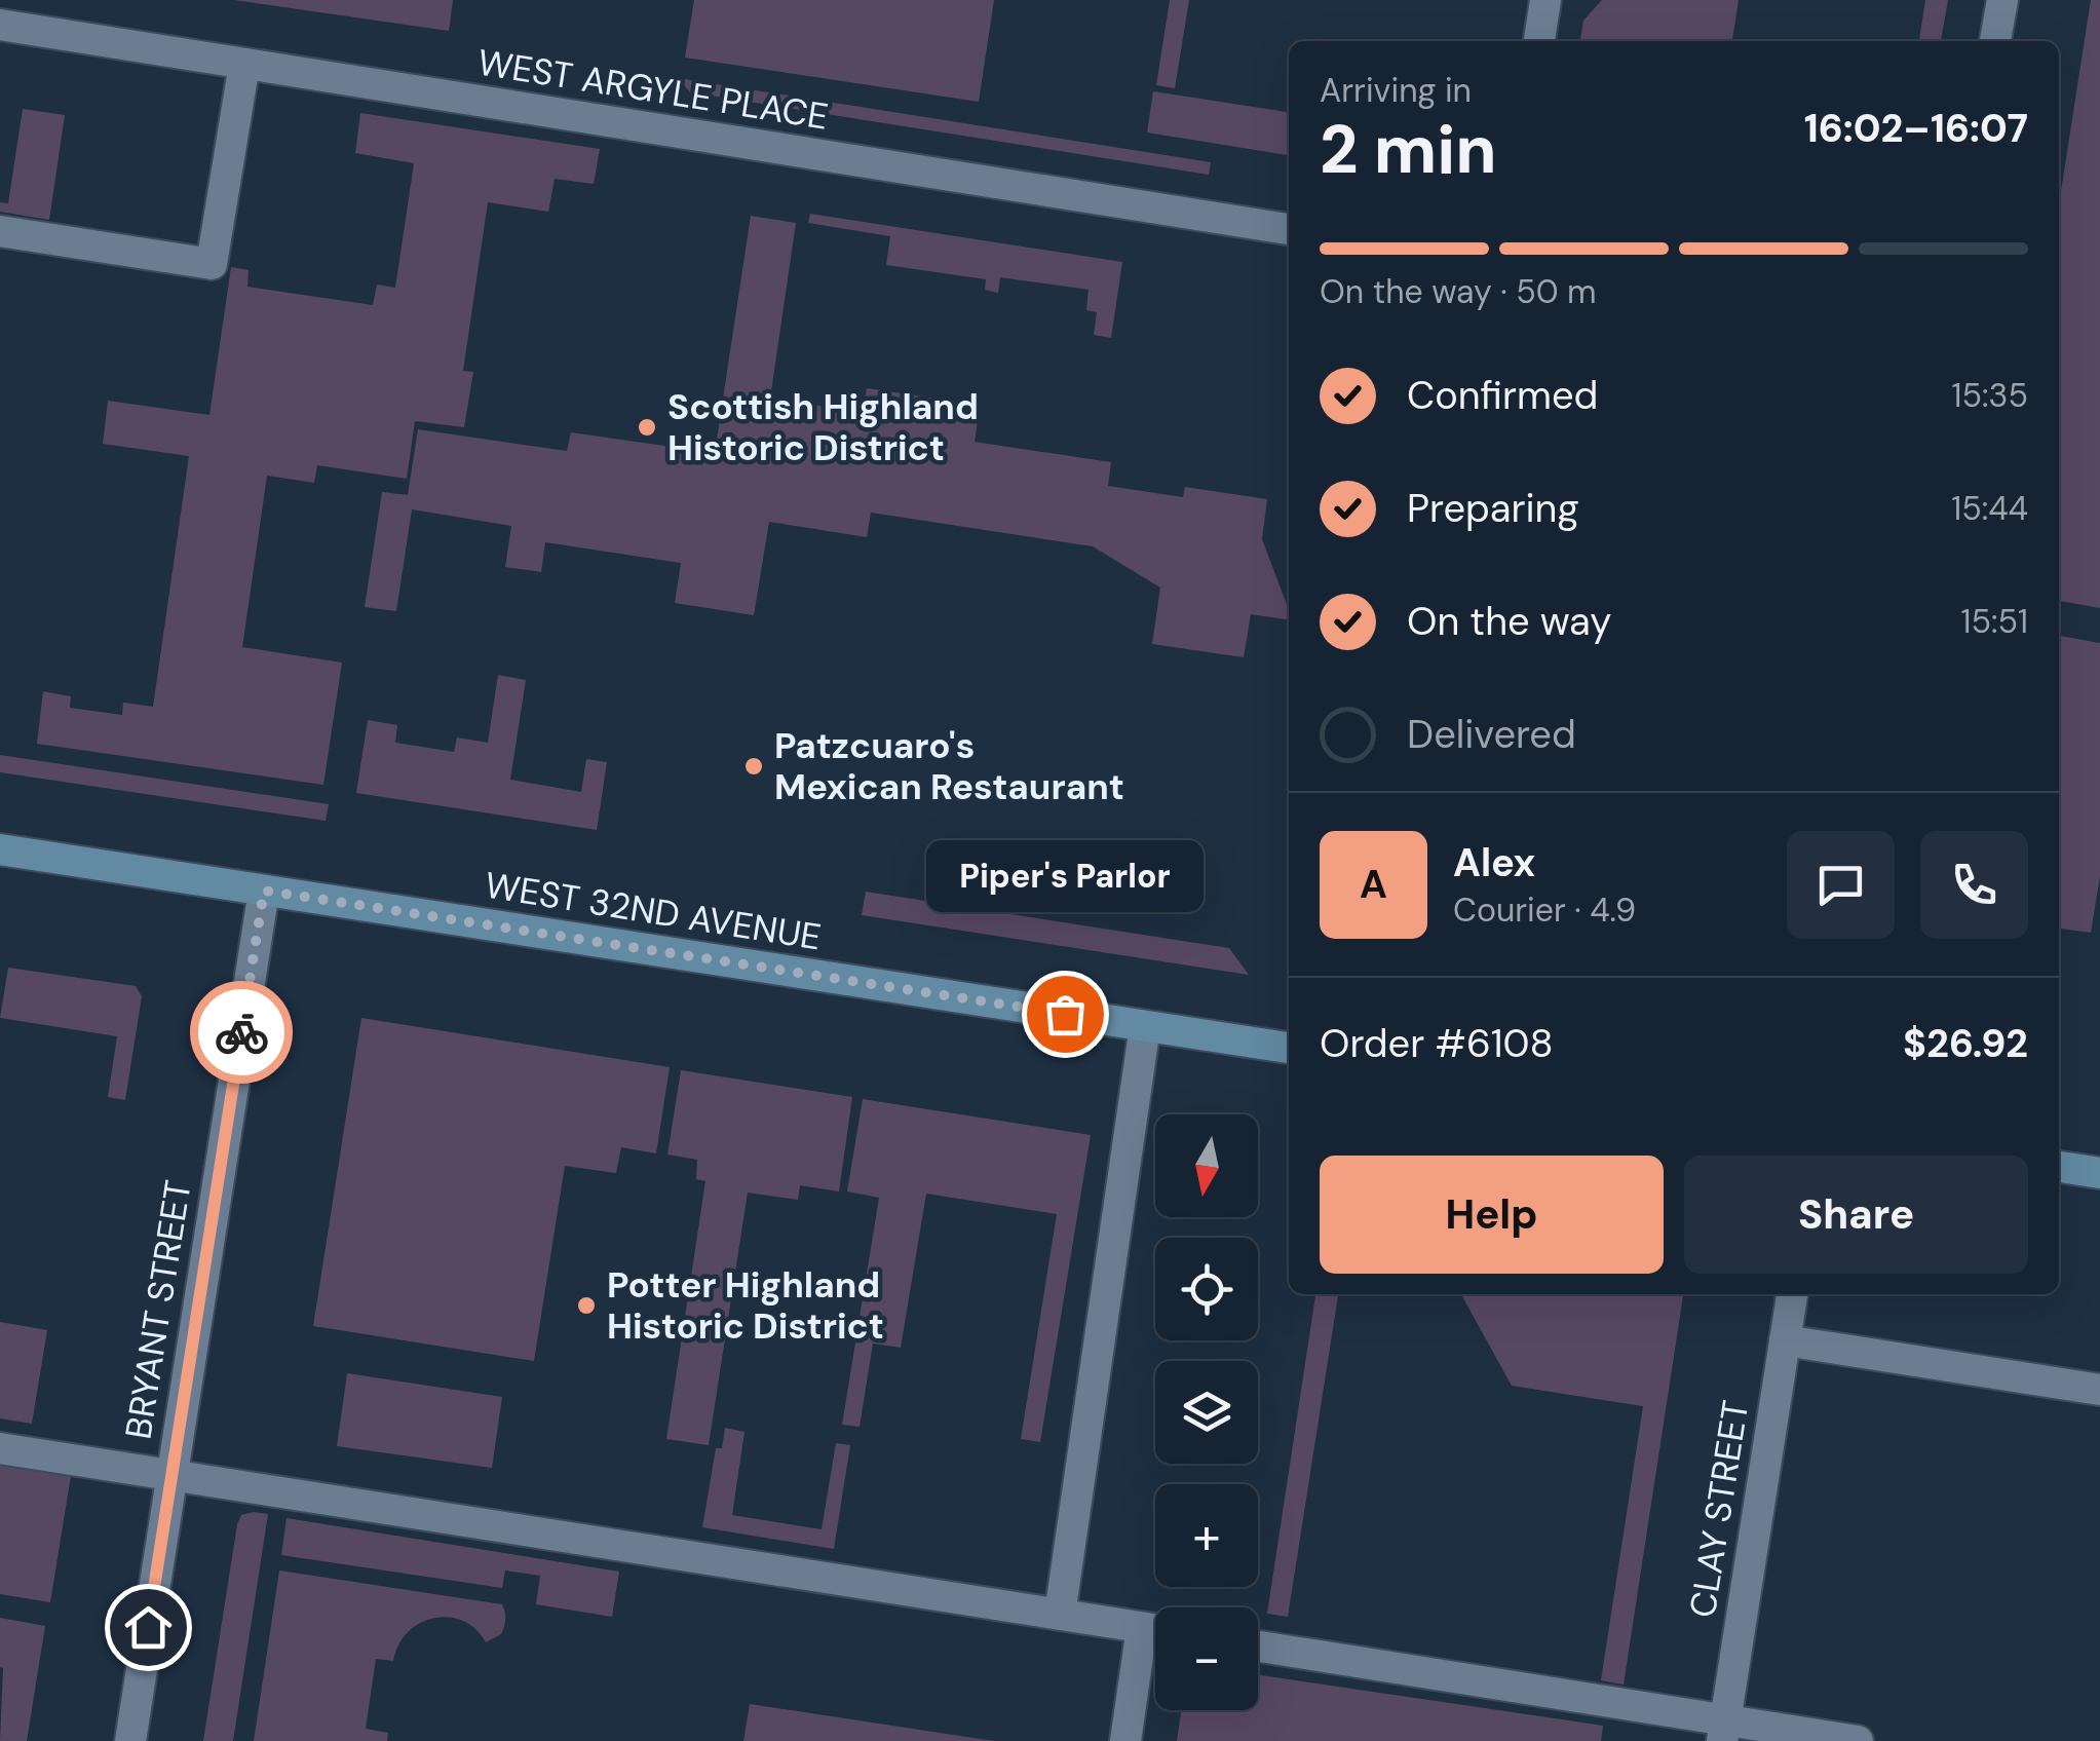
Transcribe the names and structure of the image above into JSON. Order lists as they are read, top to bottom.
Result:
{
  "streets": {
    "street": [
      "WEST ARGYLE PLACE",
      "WEST 32ND AVENUE",
      "BRYANT STREET",
      "CLAY STREET"
    ]
  },
  "crossings": [
    ["WEST 32ND AVENUE", "BRYANT STREET"]
  ],
  "places": [
    "Scottish Highland Historic District",
    "Patzcuaro's Mexican Restaurant",
    "Piper's Parlor",
    "Potter Highland Historic District"
  ],
  "north": "bottom",
  "page": {
    "heading": ["2 min", "Arriving in", "16:02–16:07"],
    "panel": [
      "Alex",
      "Courier · 4.9",
      "Order #6108",
      "$26.92"
    ],
    "bar": "On the way · 50 m",
    "list": [
      ["Confirmed", "15:35"],
      ["Preparing", "15:44"],
      ["On the way", "15:51"],
      "Delivered"
    ],
    "round": "A",
    "bubble": "Piper's Parlor",
    "map_buttons": ["+", "−"],
    "buttons": ["Help", "Share"]
  }
}
